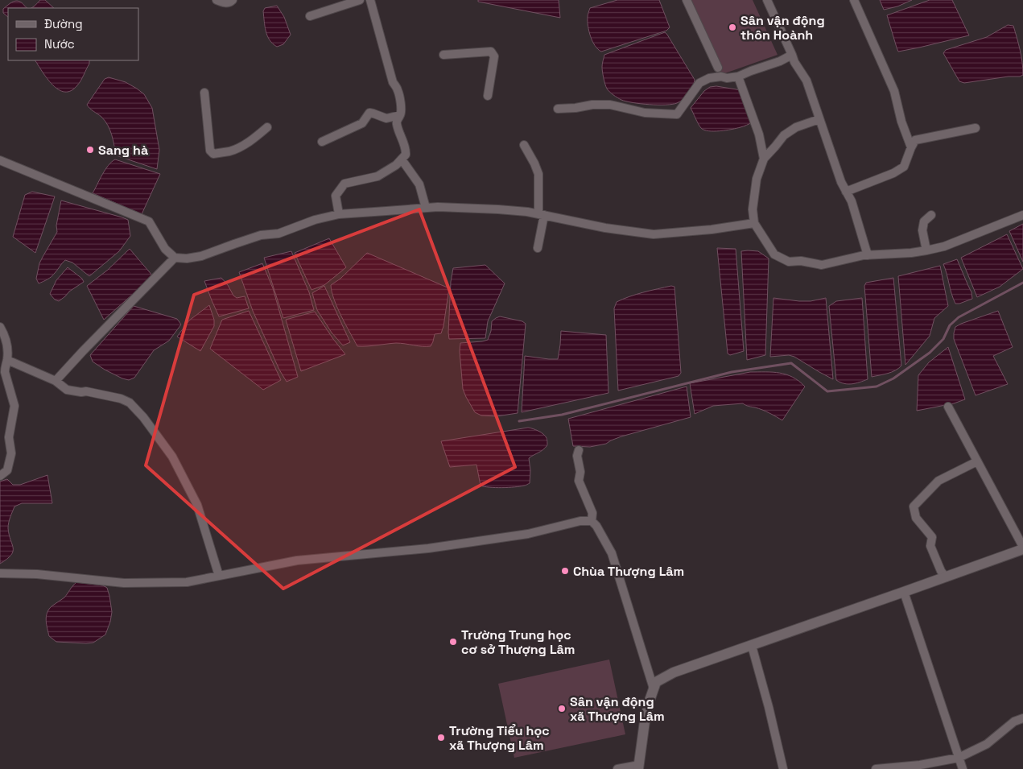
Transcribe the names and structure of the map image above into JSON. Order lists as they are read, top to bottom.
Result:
{
  "places": [
    "Sân vận động thôn Hoành",
    "Sang hà",
    "Chùa Thượng Lâm",
    "Trường Trung học cơ sở Thượng Lâm",
    "Sân vận động xã Thượng Lâm",
    "Trường Tiểu học xã Thượng Lâm"
  ],
  "legend": ["Đường", "Nước"]
}
